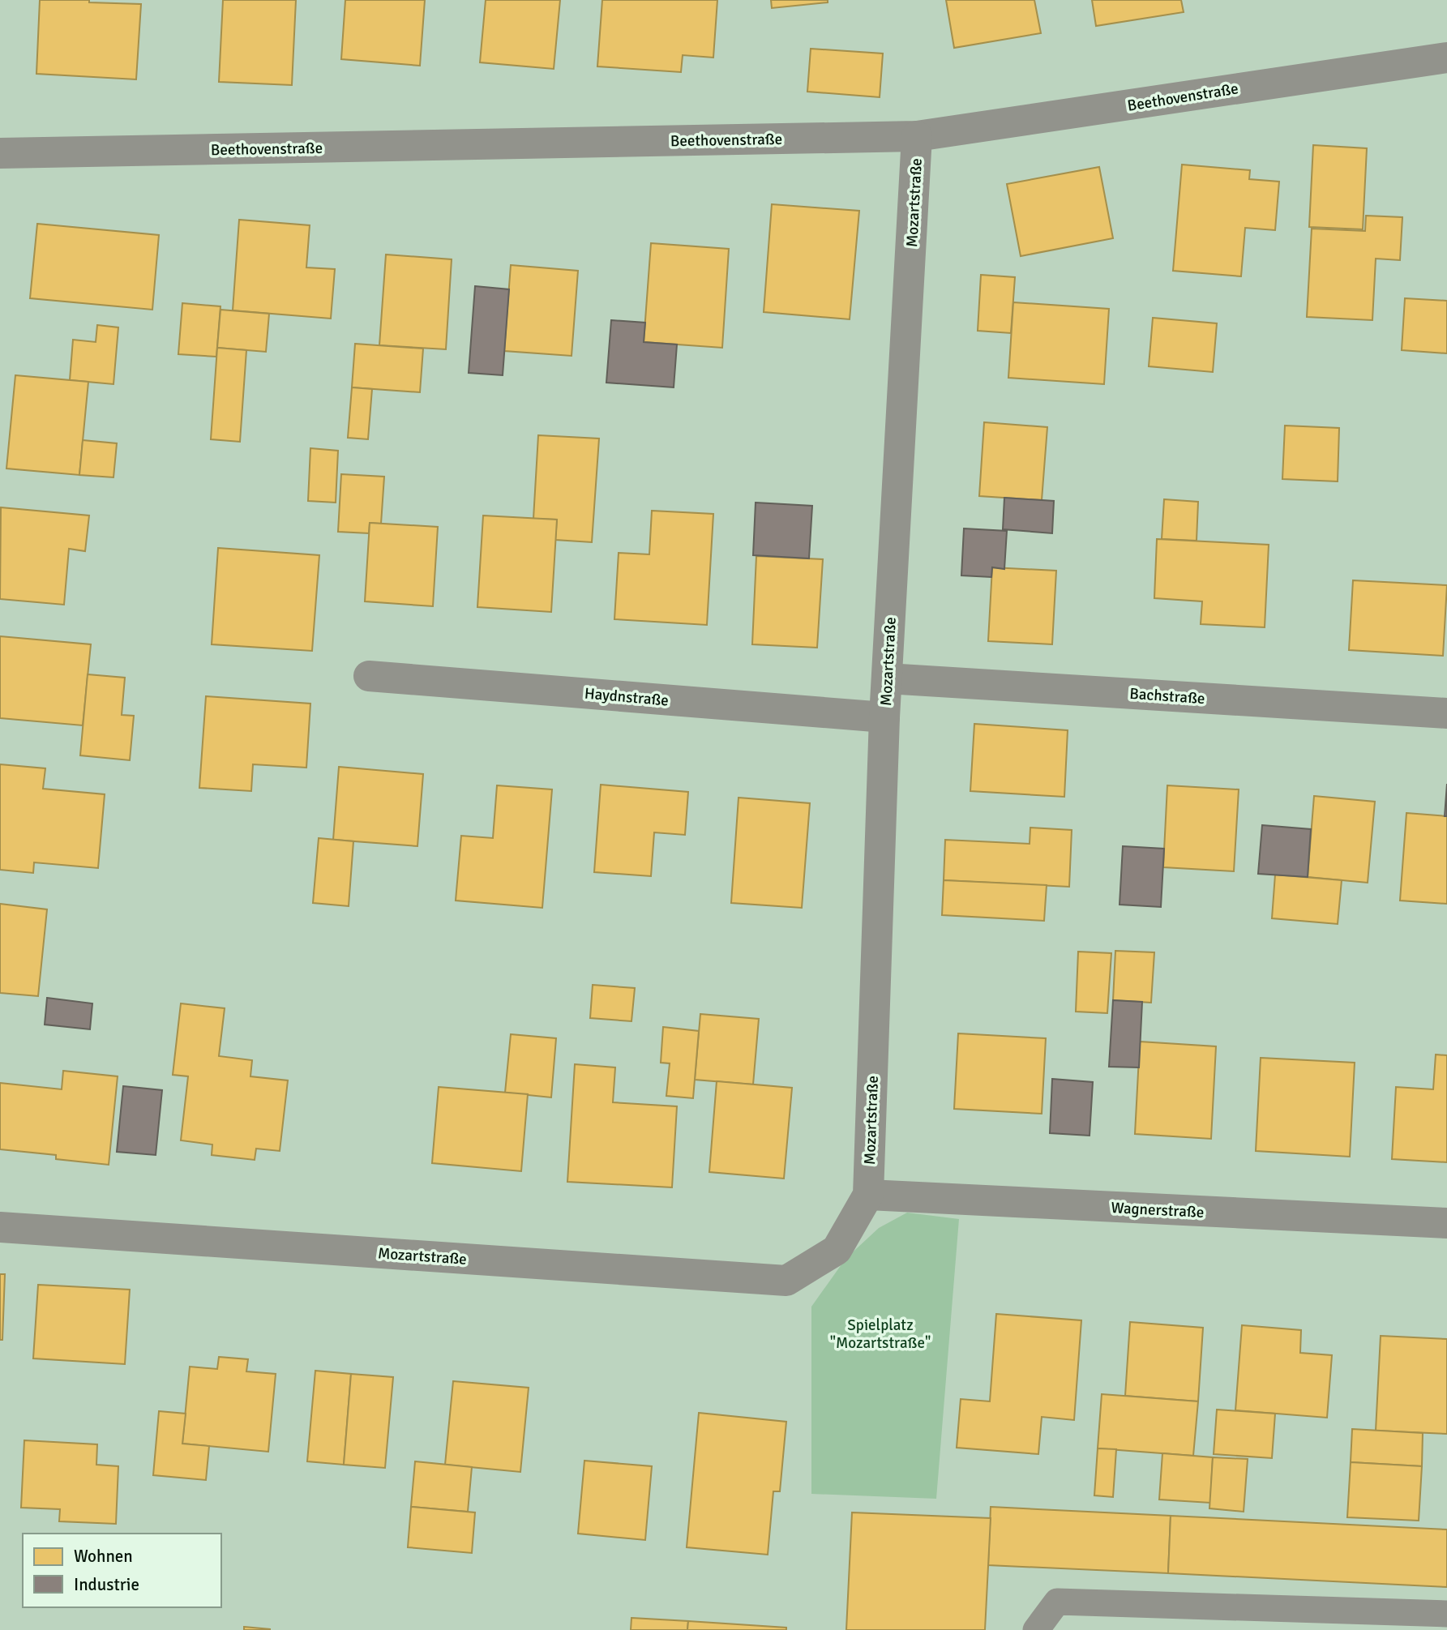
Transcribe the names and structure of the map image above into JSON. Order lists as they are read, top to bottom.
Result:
{
  "streets": {
    "street": [
      "Beethovenstraße",
      "Mozartstraße",
      "Bachstraße",
      "Haydnstraße",
      "Wagnerstraße"
    ]
  },
  "crossings": [
    ["Beethovenstraße", "Mozartstraße"],
    ["Mozartstraße", "Bachstraße"],
    ["Mozartstraße", "Haydnstraße"],
    ["Mozartstraße", "Wagnerstraße"]
  ],
  "parks": ["Spielplatz \"Mozartstraße\""],
  "legend": ["Wohnen", "Industrie"]
}
